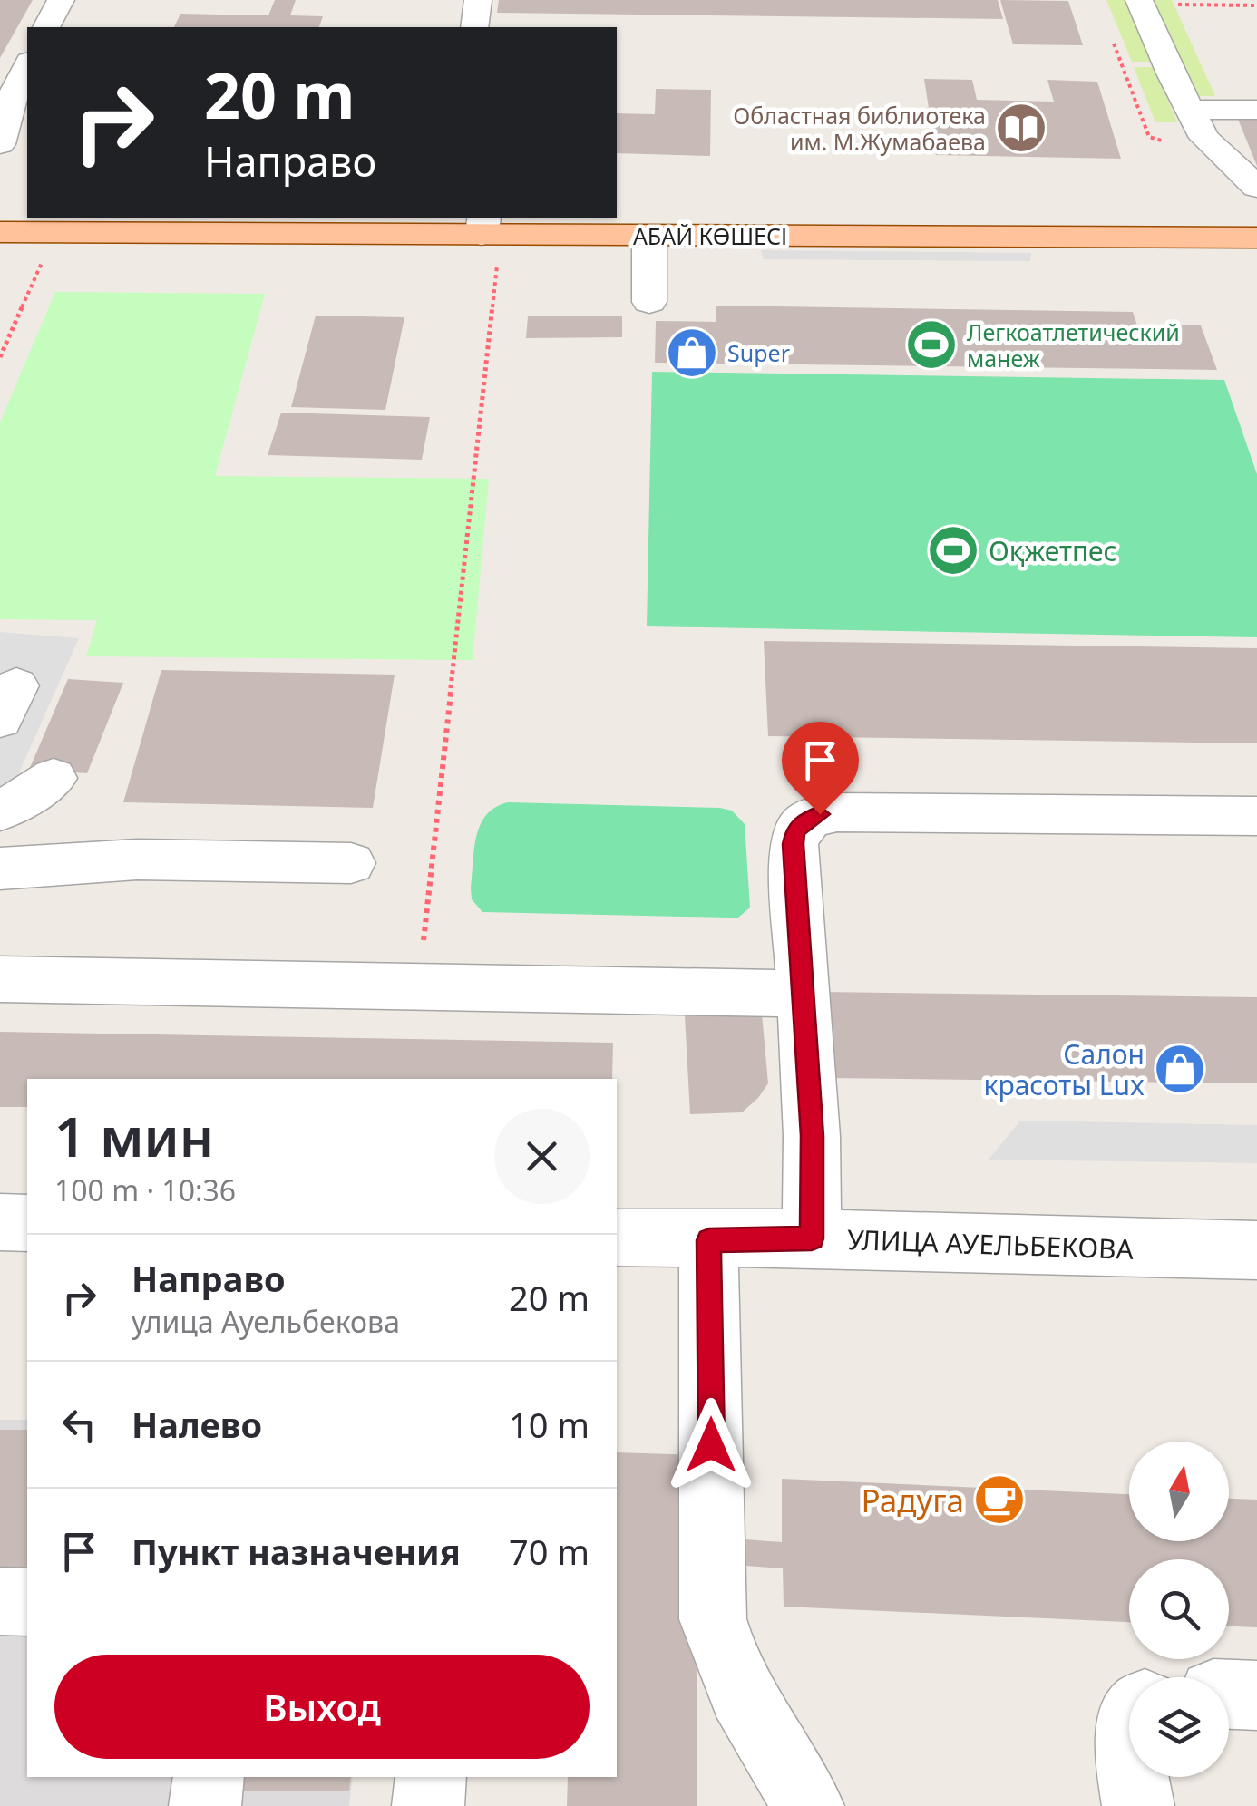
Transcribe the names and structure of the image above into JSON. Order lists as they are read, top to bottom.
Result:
{
  "streets": {
    "main road": ["АБАЙ КӨШЕСІ"],
    "street": ["УЛИЦА АУЕЛЬБЕКОВА"]
  },
  "places": {
    "library": ["Областная библиотека им. М.Жумабаева"],
    "sports": ["Легкоатлетический манеж", "Оқжетпес"],
    "shop": ["Super", "Салон красоты Lux"],
    "cafe": ["Радуга"]
  },
  "north": "top",
  "page": {
    "turn": ["20 m", "Направо"],
    "heading": ["1 мин", "100 m · 10:36"],
    "list": [
      {
        "name": "Направо",
        "note": "улица Ауельбекова",
        "value": "20 m"
      },
      {
        "name": "Налево",
        "value": "10 m"
      },
      {
        "name": "Пункт назначения",
        "value": "70 m"
      }
    ],
    "buttons": "Выход"
  }
}
